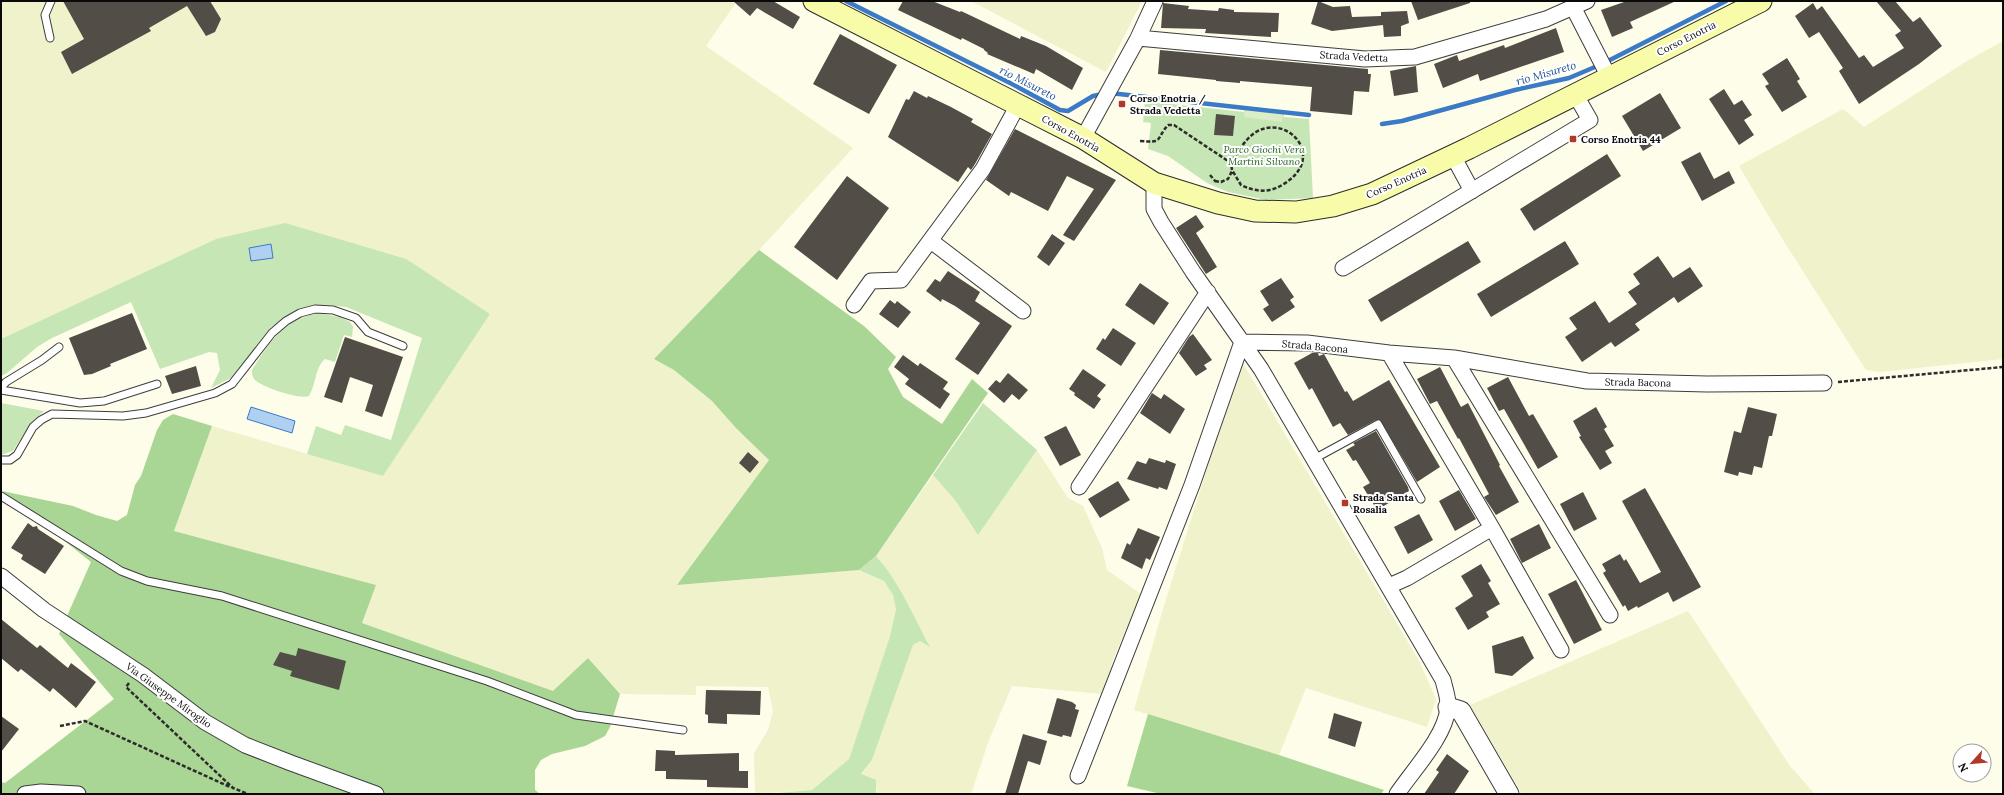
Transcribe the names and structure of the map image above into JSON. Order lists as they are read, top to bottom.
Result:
{
  "streets": {
    "main road": ["Corso Enotria"],
    "street": ["Strada Vedetta", "Strada Bacona", "Via Giuseppe Miroglio"]
  },
  "water": ["rio Misureto"],
  "parks": ["Parco Giochi Vera Martini Silvano"],
  "places": {
    "transit": ["Corso Enotria / Strada Vedetta", "Corso Enotria 44", "Strada Santa Rosalia"]
  },
  "north": "bottom left"
}
